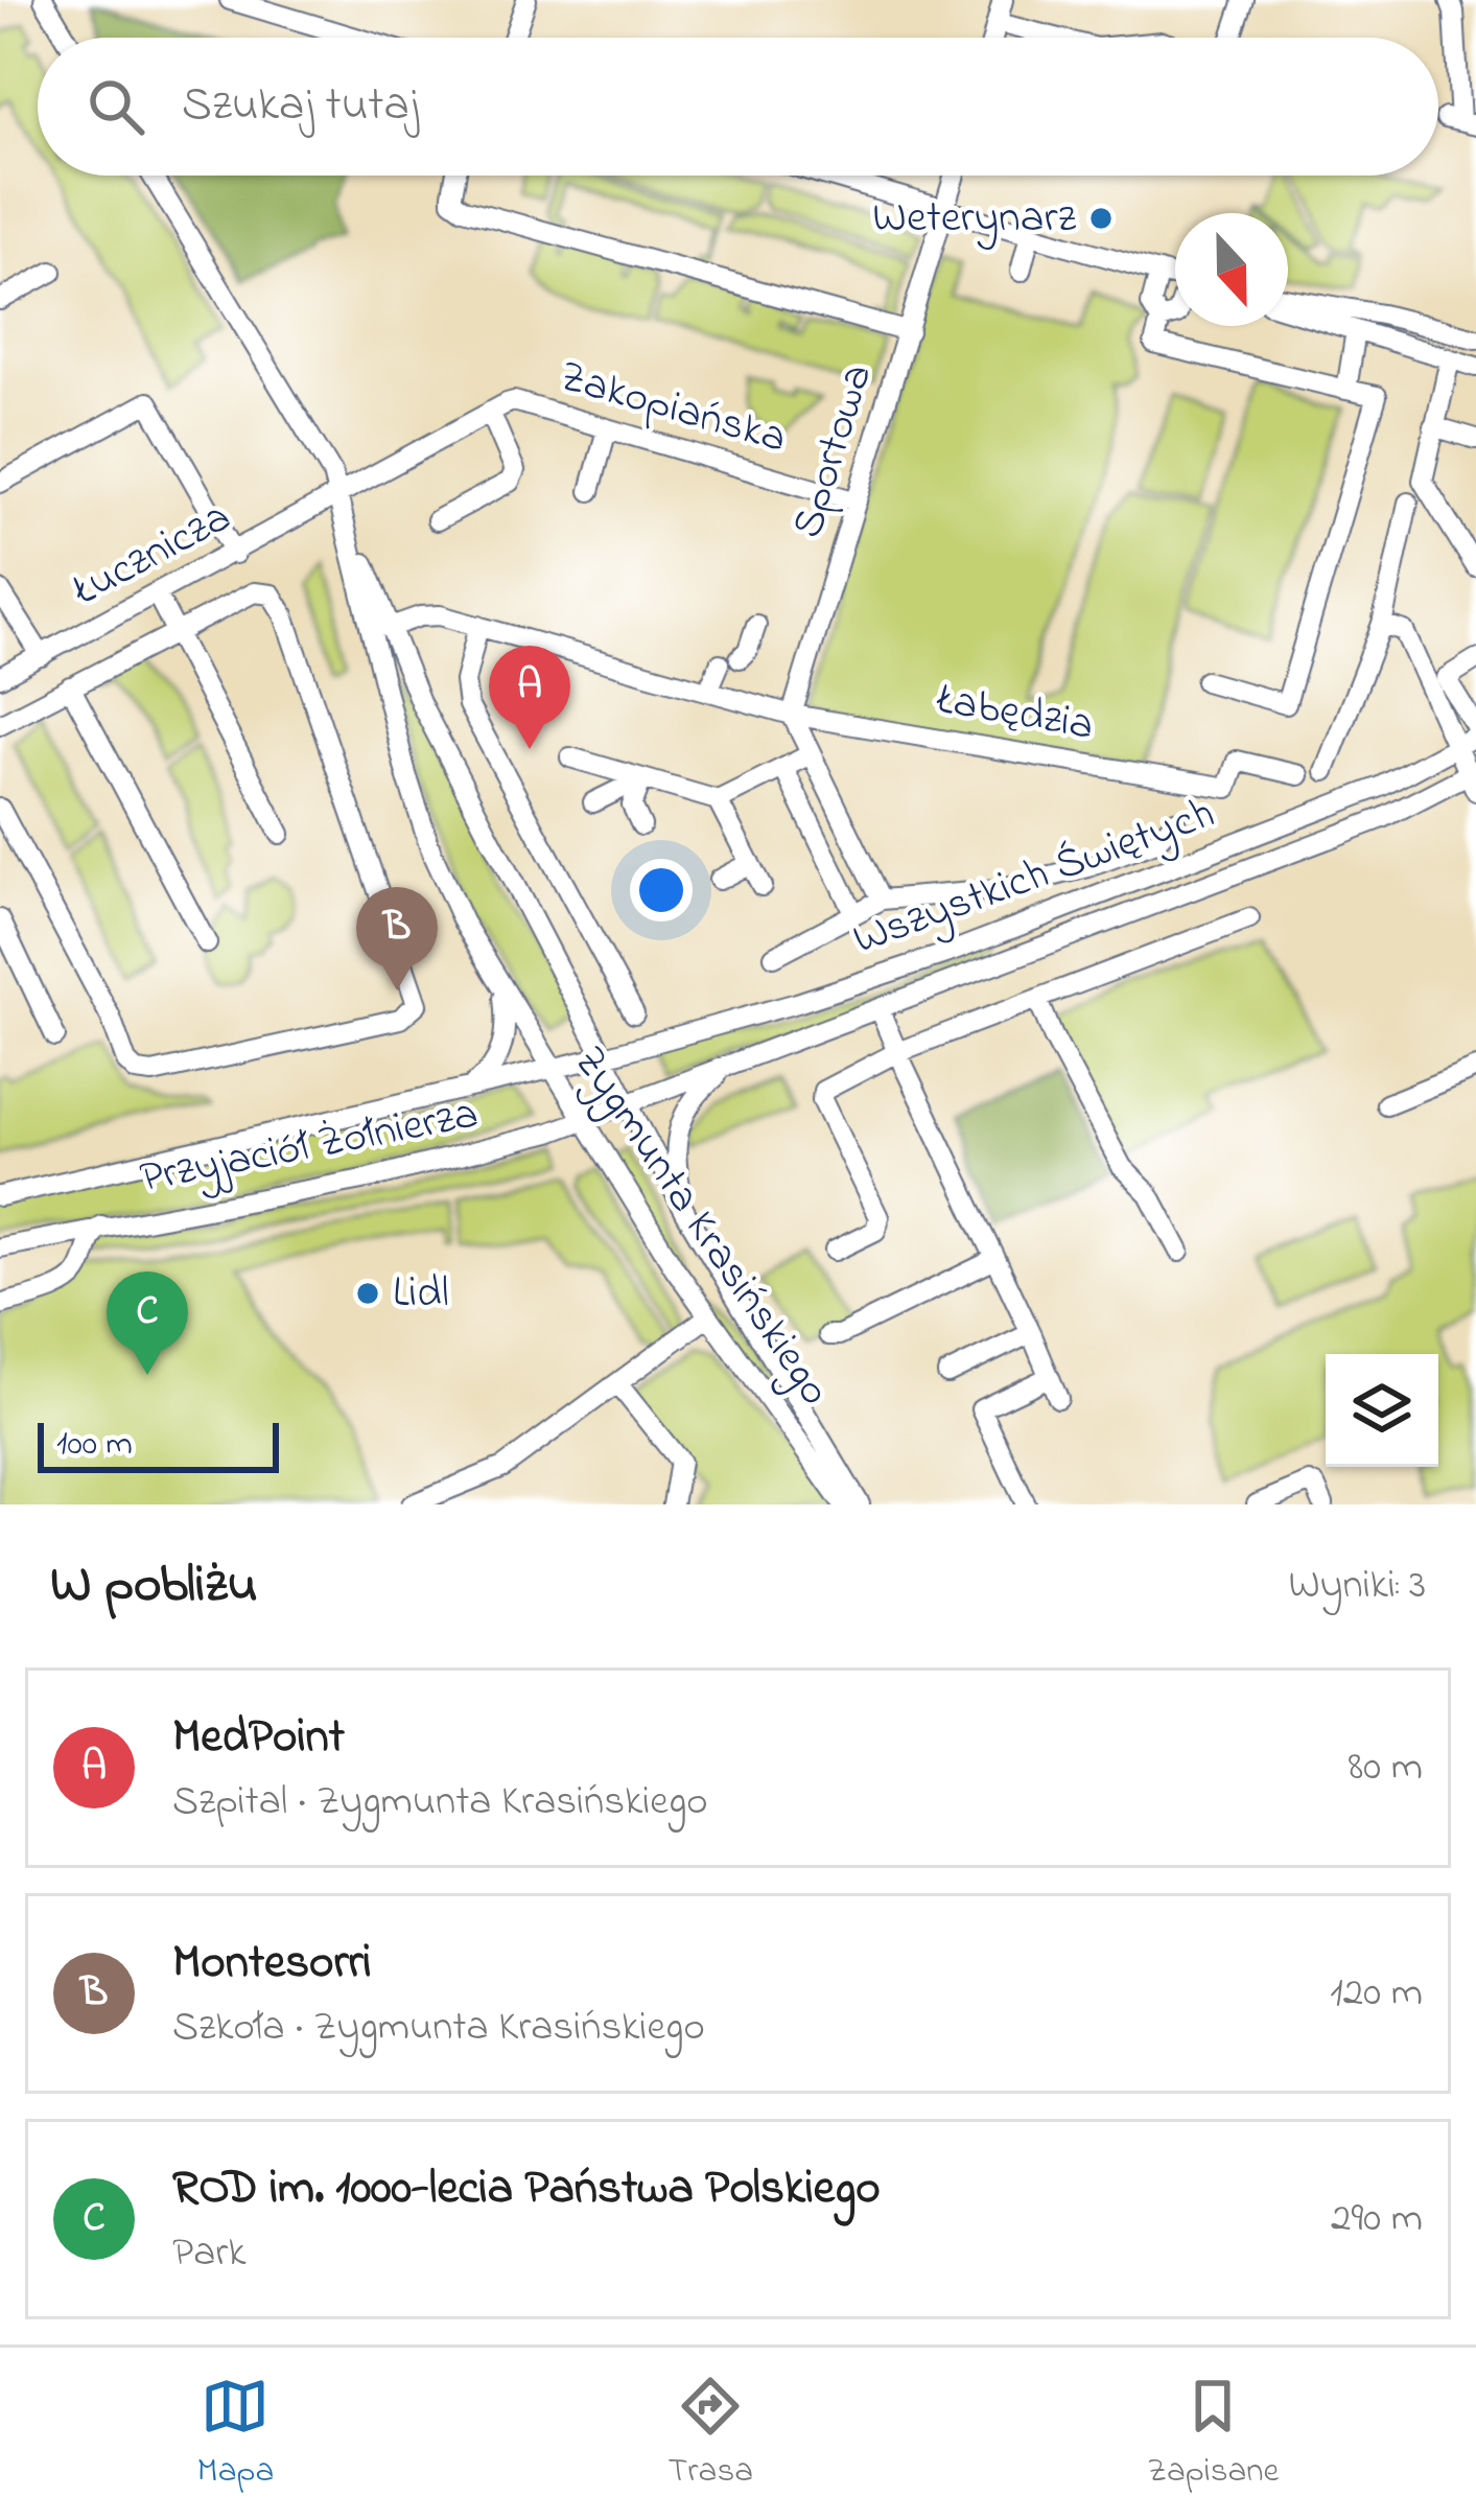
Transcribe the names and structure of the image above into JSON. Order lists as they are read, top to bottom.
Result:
{
  "streets": {
    "street": [
      "Zakopiańska",
      "Sportowa",
      "Łucznicza",
      "Łabędzia",
      "Wszystkich Świętych",
      "Przyjaciół Żołnierza",
      "Zygmunta Krasińskiego"
    ]
  },
  "crossings": [
    ["Zakopiańska", "Sportowa"],
    ["Zakopiańska", "Łucznicza"],
    ["Zakopiańska", "Zygmunta Krasińskiego"],
    ["Sportowa", "Łabędzia"],
    ["Łucznicza", "Zygmunta Krasińskiego"],
    ["Łabędzia", "Zygmunta Krasińskiego"],
    ["Wszystkich Świętych", "Przyjaciół Żołnierza"],
    ["Wszystkich Świętych", "Zygmunta Krasińskiego"],
    ["Przyjaciół Żołnierza", "Zygmunta Krasińskiego"]
  ],
  "places": ["Weterynarz", "Lidl"],
  "scale_bar": "100 m",
  "north": "bottom",
  "page": {
    "search": "Szukaj tutaj",
    "pins": ["A", "B", "C"],
    "scale": "100 m",
    "heading": ["W pobliżu", "Wyniki: 3"],
    "list": [
      {
        "mark": "A",
        "name": "MedPoint",
        "note": "Szpital · Zygmunta Krasińskiego",
        "value": "80 m"
      },
      {
        "mark": "B",
        "name": "Montesorri",
        "note": "Szkoła · Zygmunta Krasińskiego",
        "value": "120 m"
      },
      {
        "mark": "C",
        "name": "ROD im. 1000-lecia Państwa Polskiego",
        "note": "Park",
        "value": "290 m"
      }
    ],
    "nav": ["Mapa", "Trasa", "Zapisane"]
  }
}
